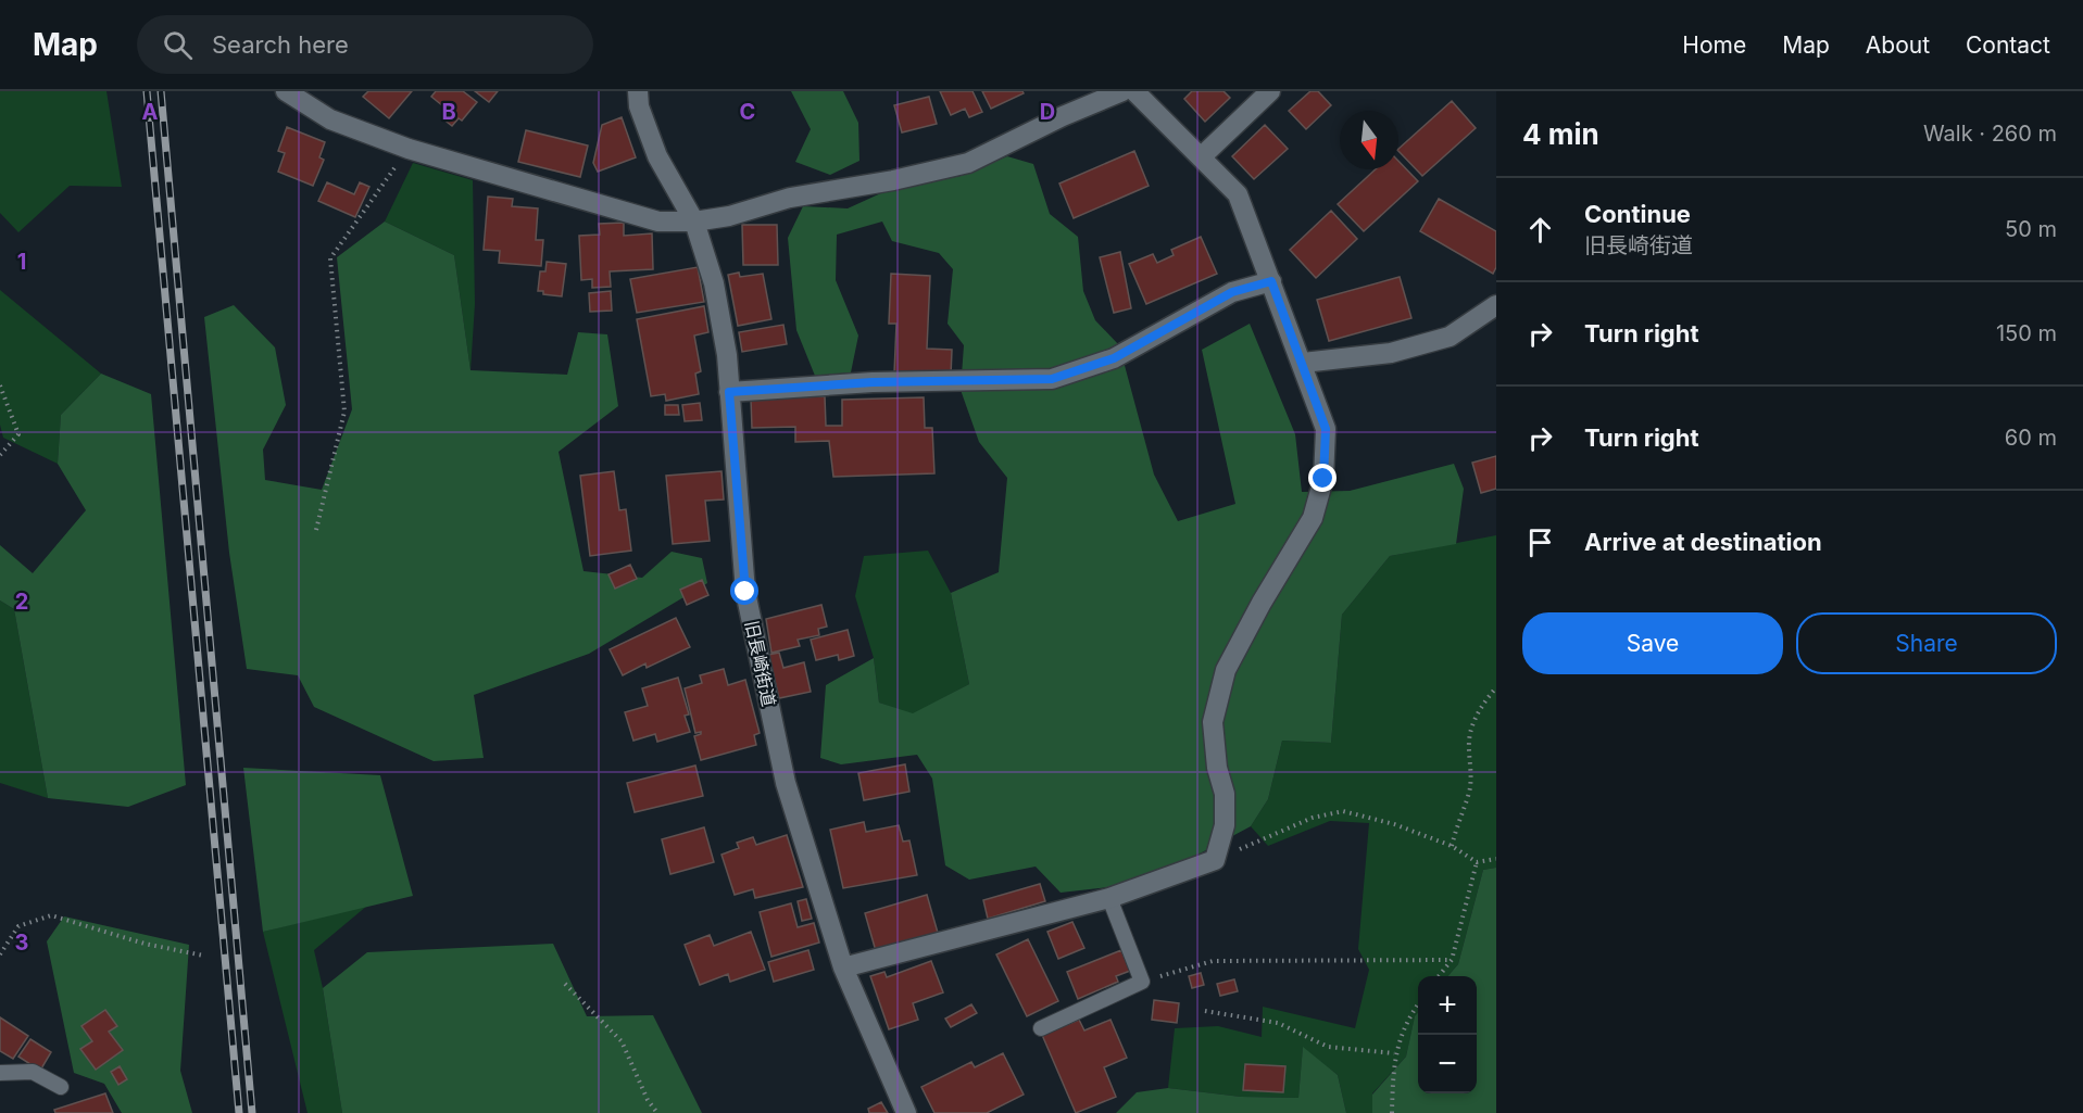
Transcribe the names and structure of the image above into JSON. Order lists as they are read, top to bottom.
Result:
{
  "streets": {
    "street": ["旧長崎街道"]
  },
  "north": "bottom",
  "page": {
    "header": "Map",
    "search": "Search here",
    "nav": [
      "Home",
      "Map",
      "About",
      "Contact"
    ],
    "heading": ["4 min", "Walk · 260 m"],
    "list": [
      ["Continue", "旧長崎街道", "50 m"],
      ["Turn right", "150 m"],
      ["Turn right", "60 m"],
      "Arrive at destination"
    ],
    "buttons": ["Save", "Share"],
    "map_buttons": ["+", "−"]
  },
  "grid": {
    "columns": [
      "A",
      "B",
      "C",
      "D"
    ],
    "rows": ["1", "2", "3"]
  }
}
